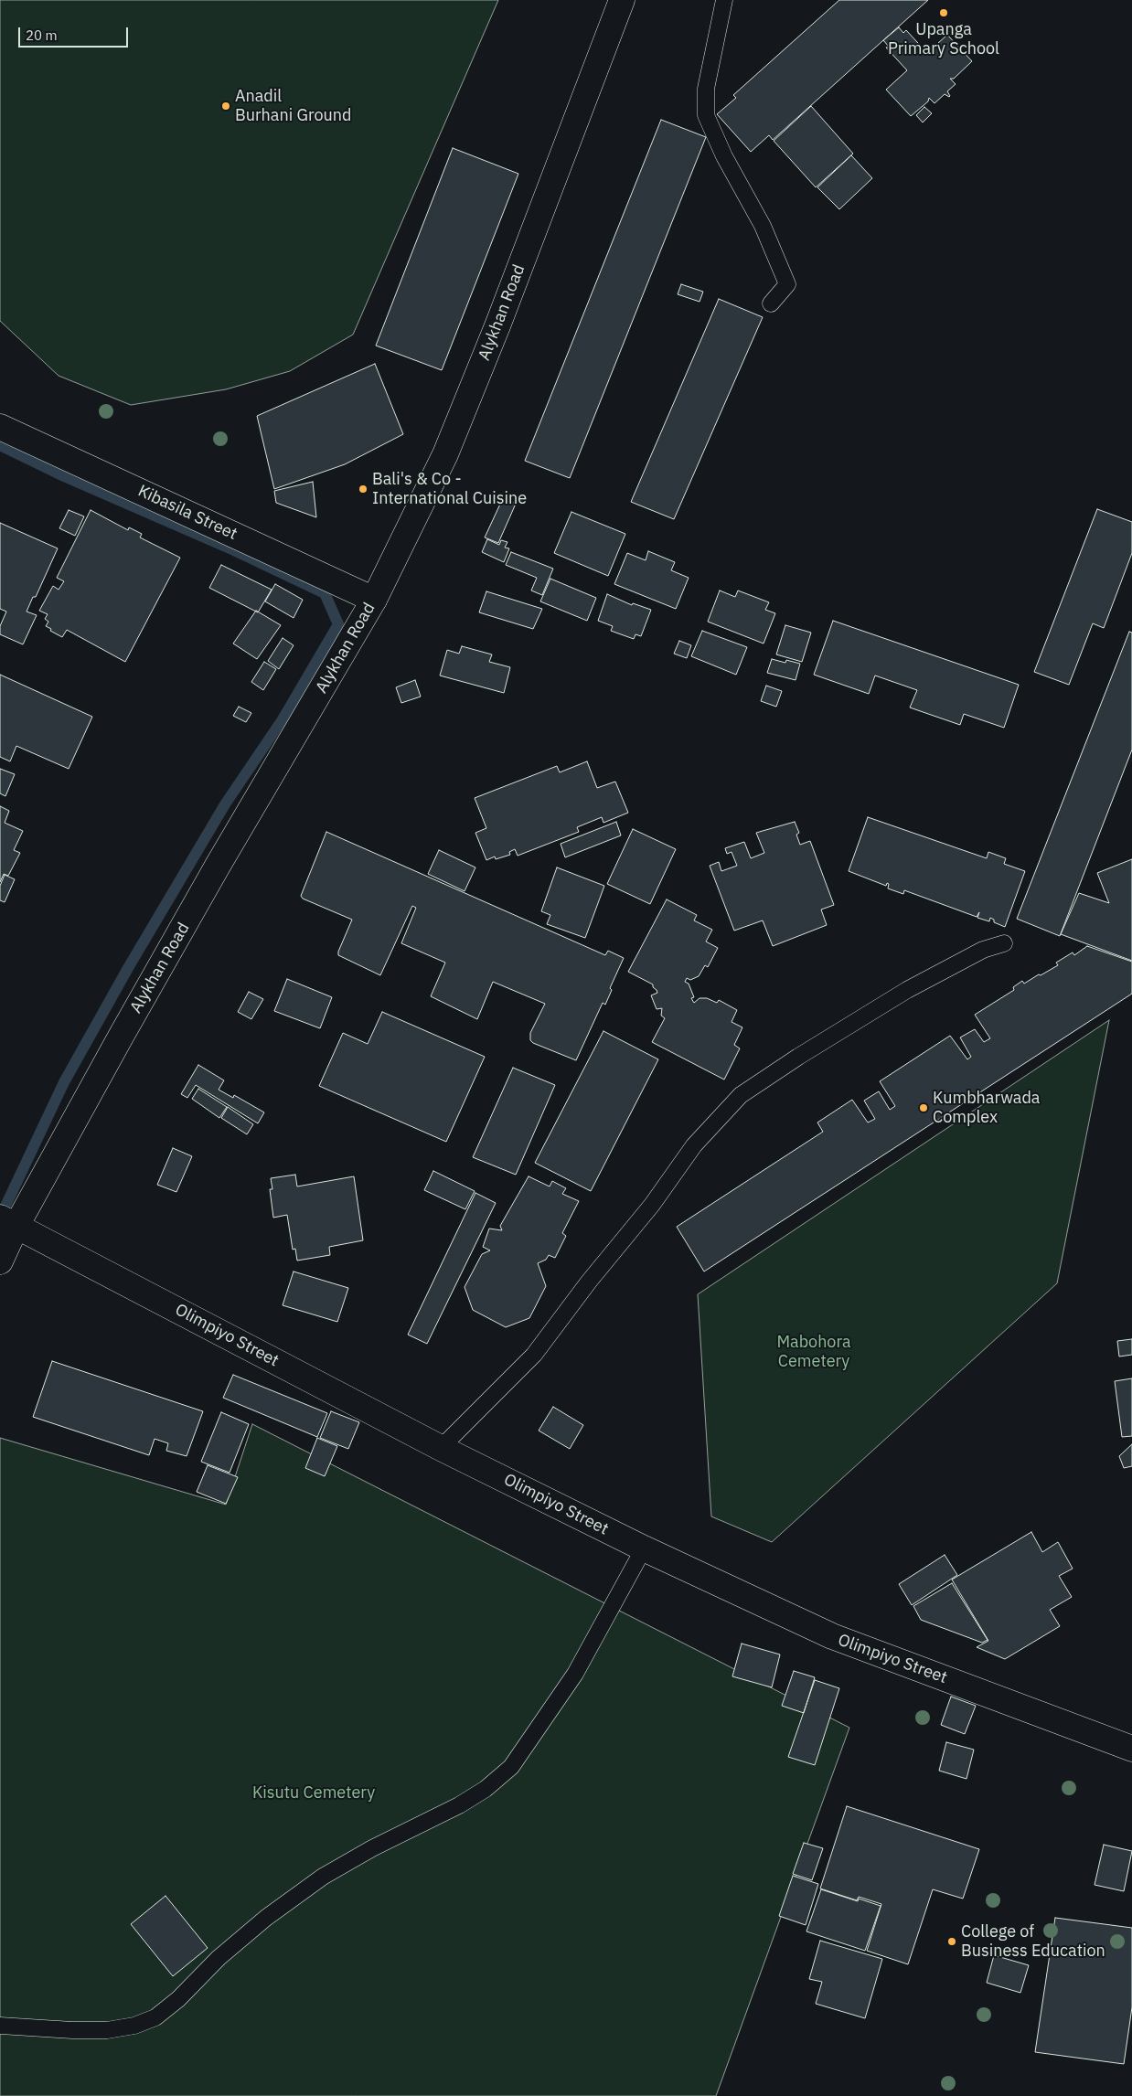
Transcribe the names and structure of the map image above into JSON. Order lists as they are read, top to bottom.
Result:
{
  "streets": {
    "street": ["Alykhan Road", "Kibasila Street", "Olimpiyo Street"]
  },
  "crossings": [
    ["Alykhan Road", "Kibasila Street"],
    ["Alykhan Road", "Olimpiyo Street"]
  ],
  "parks": ["Mabohora Cemetery", "Kisutu Cemetery"],
  "places": [
    "Upanga Primary School",
    "Anadil Burhani Ground",
    "Bali's & Co - International Cuisine",
    "Kumbharwada Complex",
    "College of Business Education"
  ],
  "scale_bar": "20 m"
}
